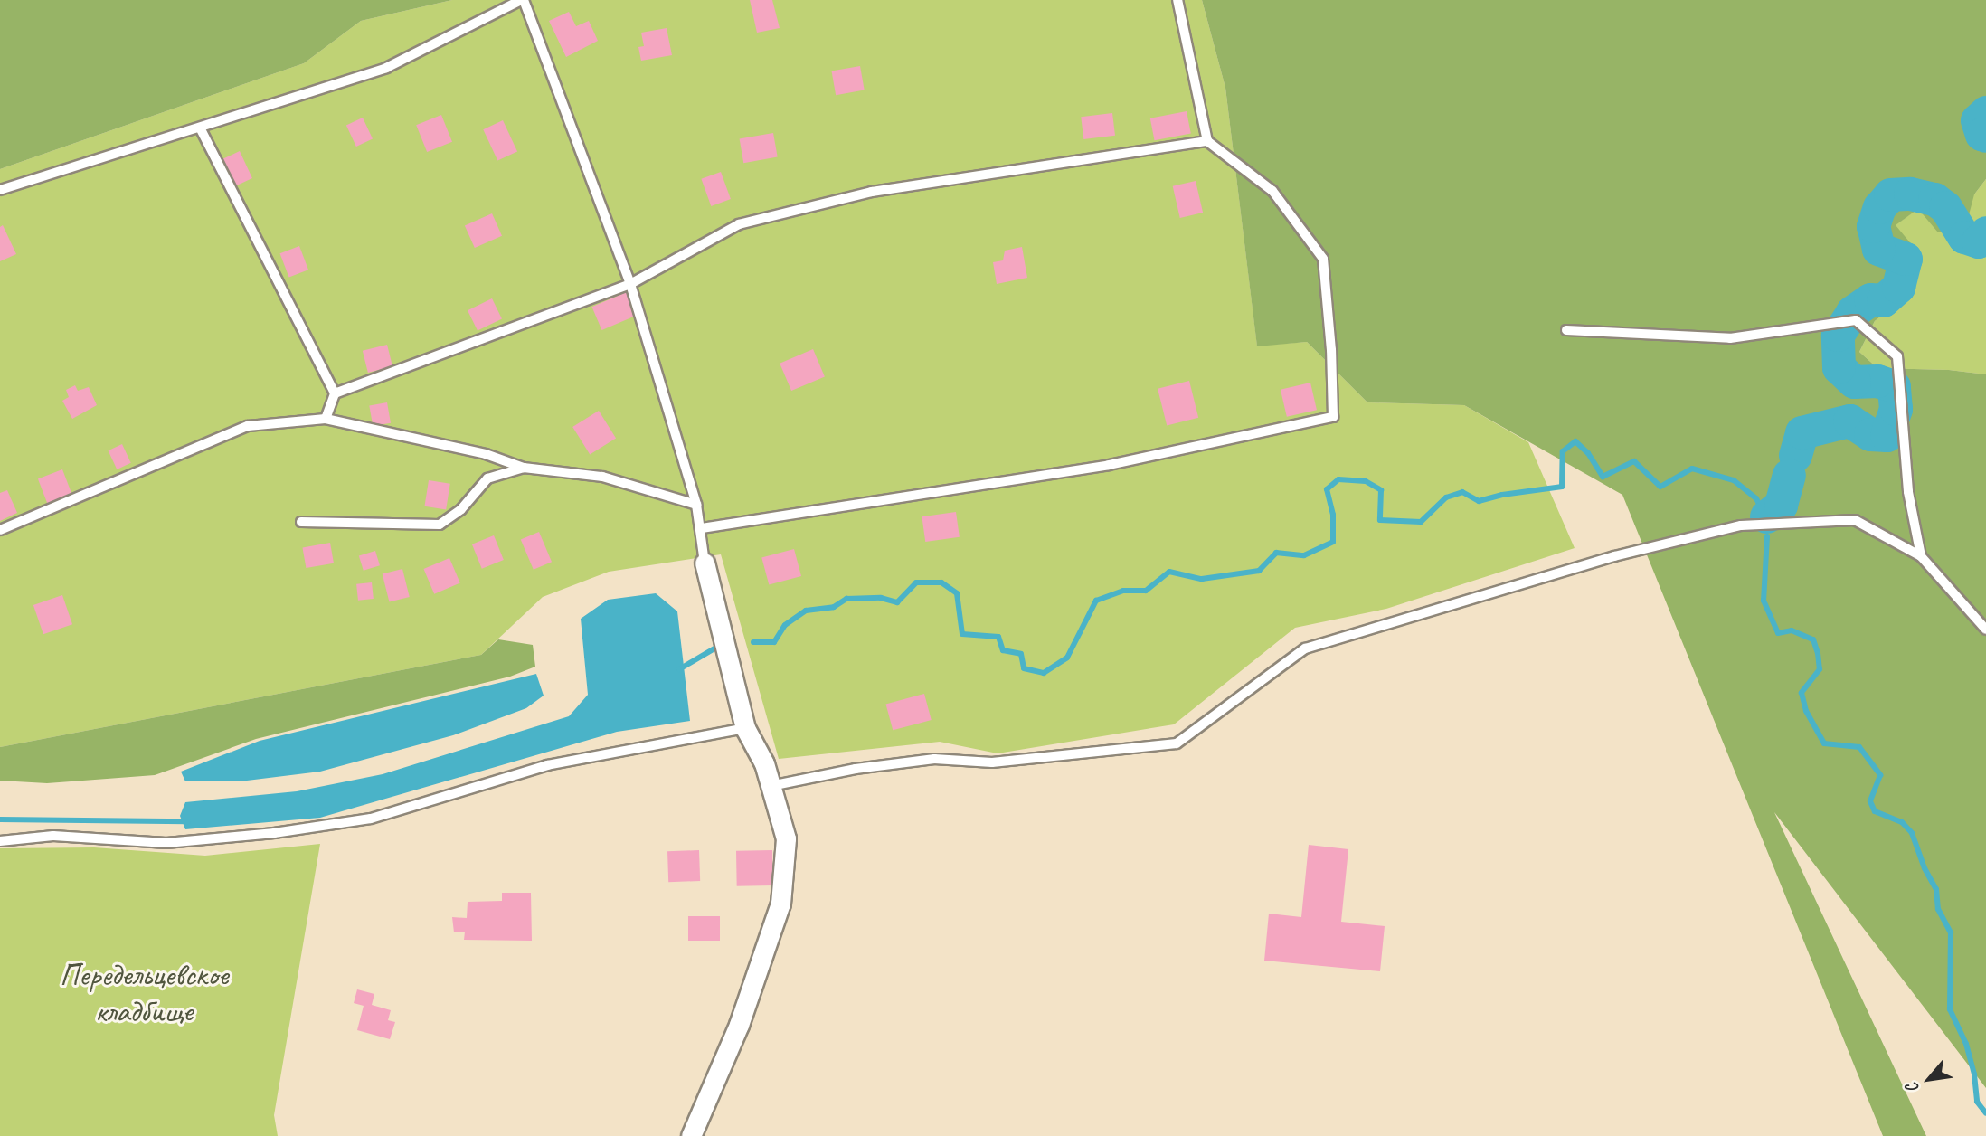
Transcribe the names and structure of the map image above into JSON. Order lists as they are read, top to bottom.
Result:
{
  "parks": ["Передельцевское кладбище"],
  "north": "bottom left"
}
